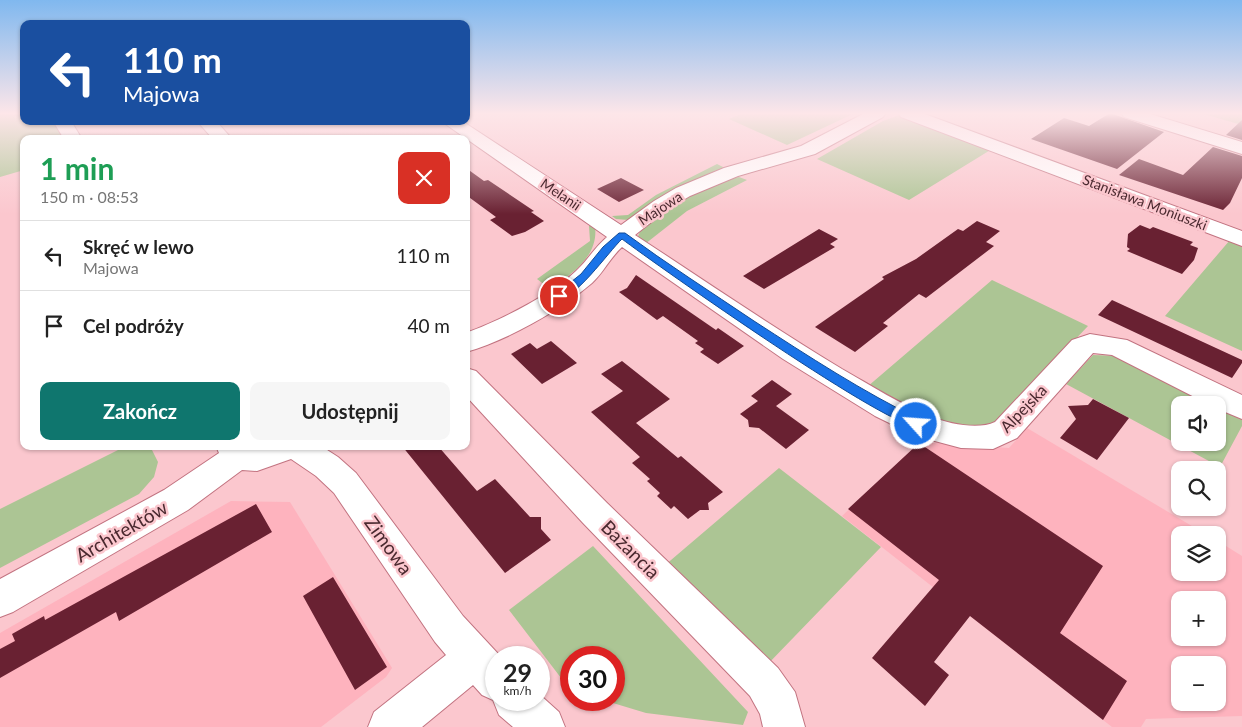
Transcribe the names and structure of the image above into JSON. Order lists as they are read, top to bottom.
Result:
{
  "streets": {
    "street": [
      "Melanii",
      "Stanisława Moniuszki",
      "Majowa",
      "Alpejska",
      "Architektów",
      "Zimowa",
      "Bażancia"
    ]
  },
  "crossings": [
    ["Melanii", "Majowa"],
    ["Melanii", "Alpejska"],
    ["Majowa", "Alpejska"]
  ],
  "page": {
    "turn": ["110 m", "Majowa"],
    "heading": ["1 min", "150 m · 08:53"],
    "list": [
      {
        "name": "Skręć w lewo",
        "note": "Majowa",
        "value": "110 m"
      },
      {
        "name": "Cel podróży",
        "value": "40 m"
      }
    ],
    "buttons": ["Zakończ", "Udostępnij"],
    "map_buttons": ["+", "−"],
    "speed": "29 km/h",
    "limit": "30"
  }
}
